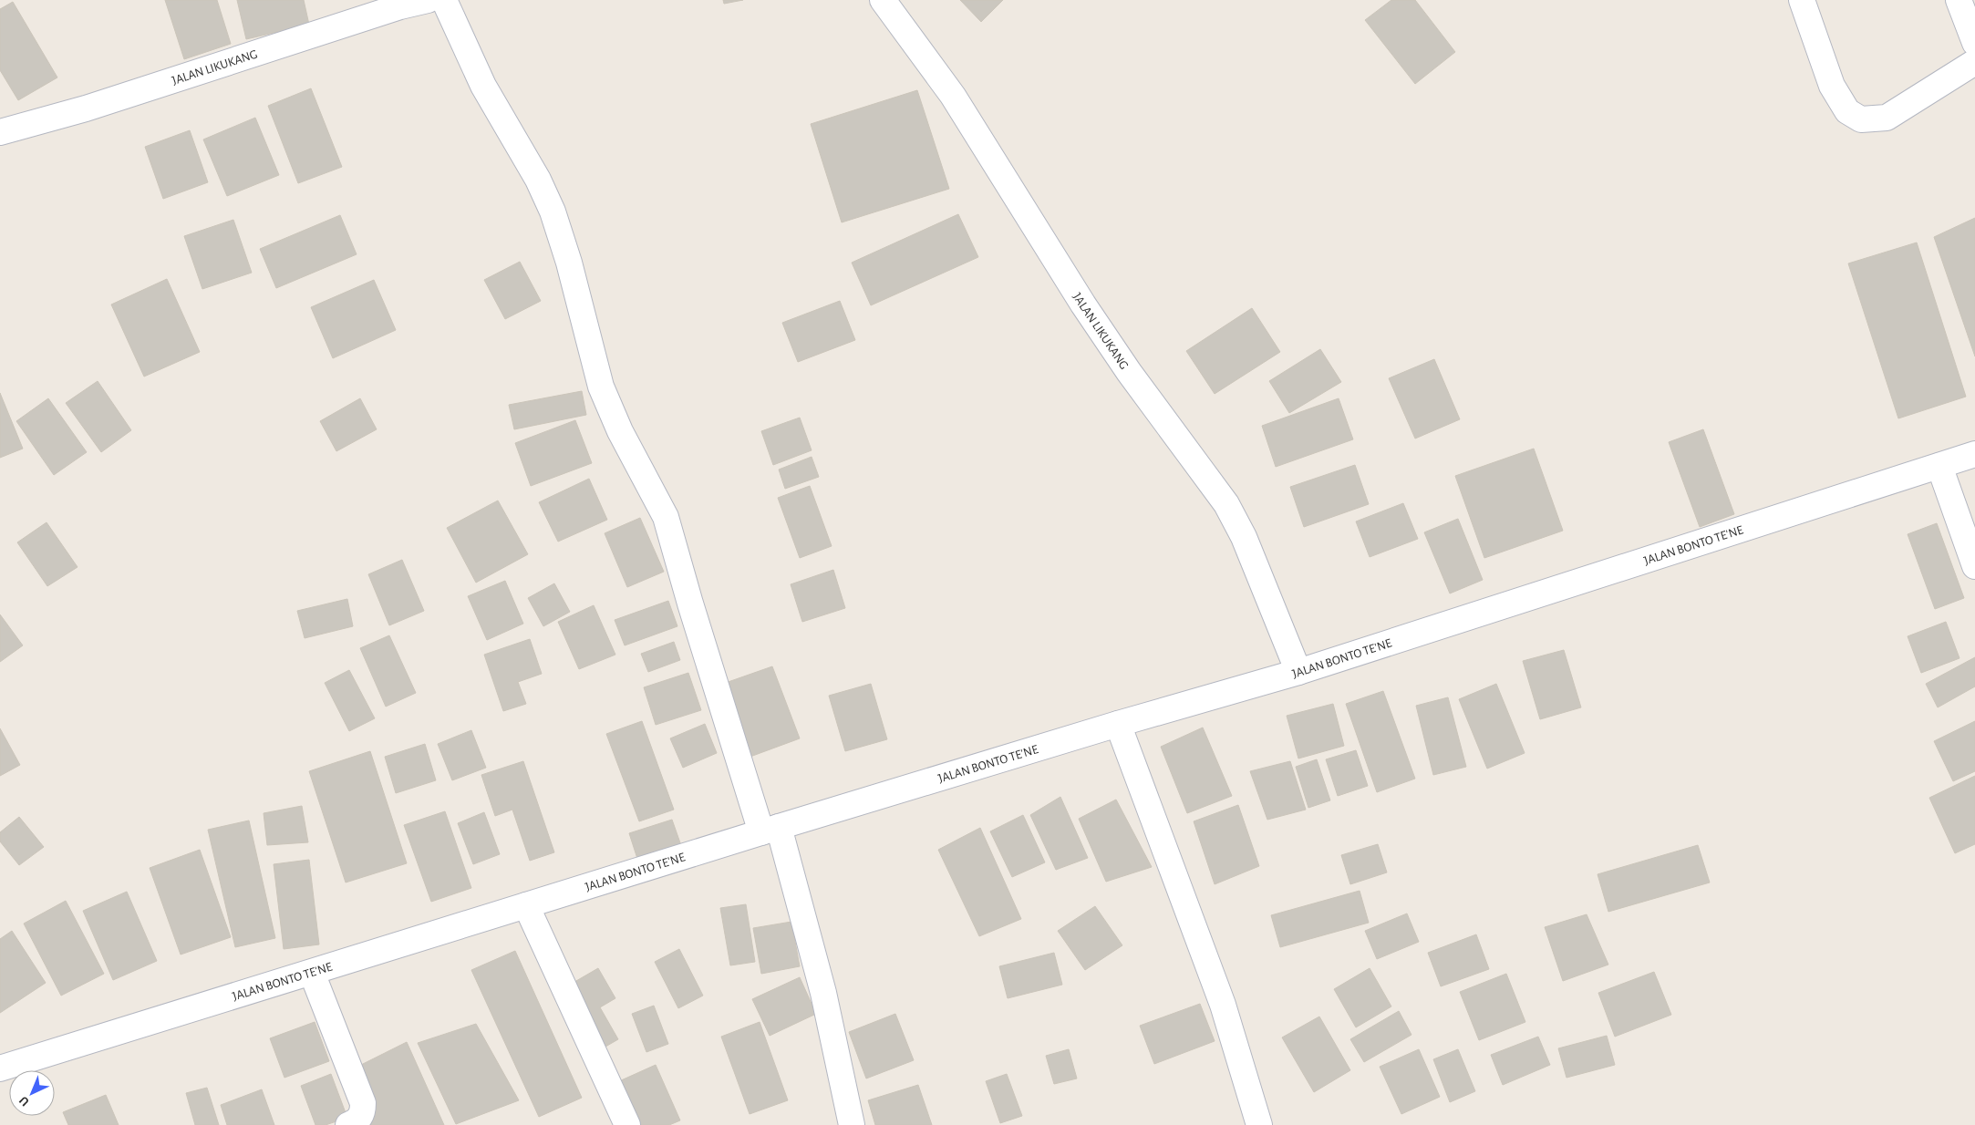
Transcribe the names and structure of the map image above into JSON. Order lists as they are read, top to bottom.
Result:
{
  "streets": {
    "street": ["JALAN LIKUKANG", "JALAN BONTO TE'NE"]
  },
  "crossings": [
    ["JALAN LIKUKANG", "JALAN BONTO TE'NE"]
  ],
  "north": "bottom left"
}
